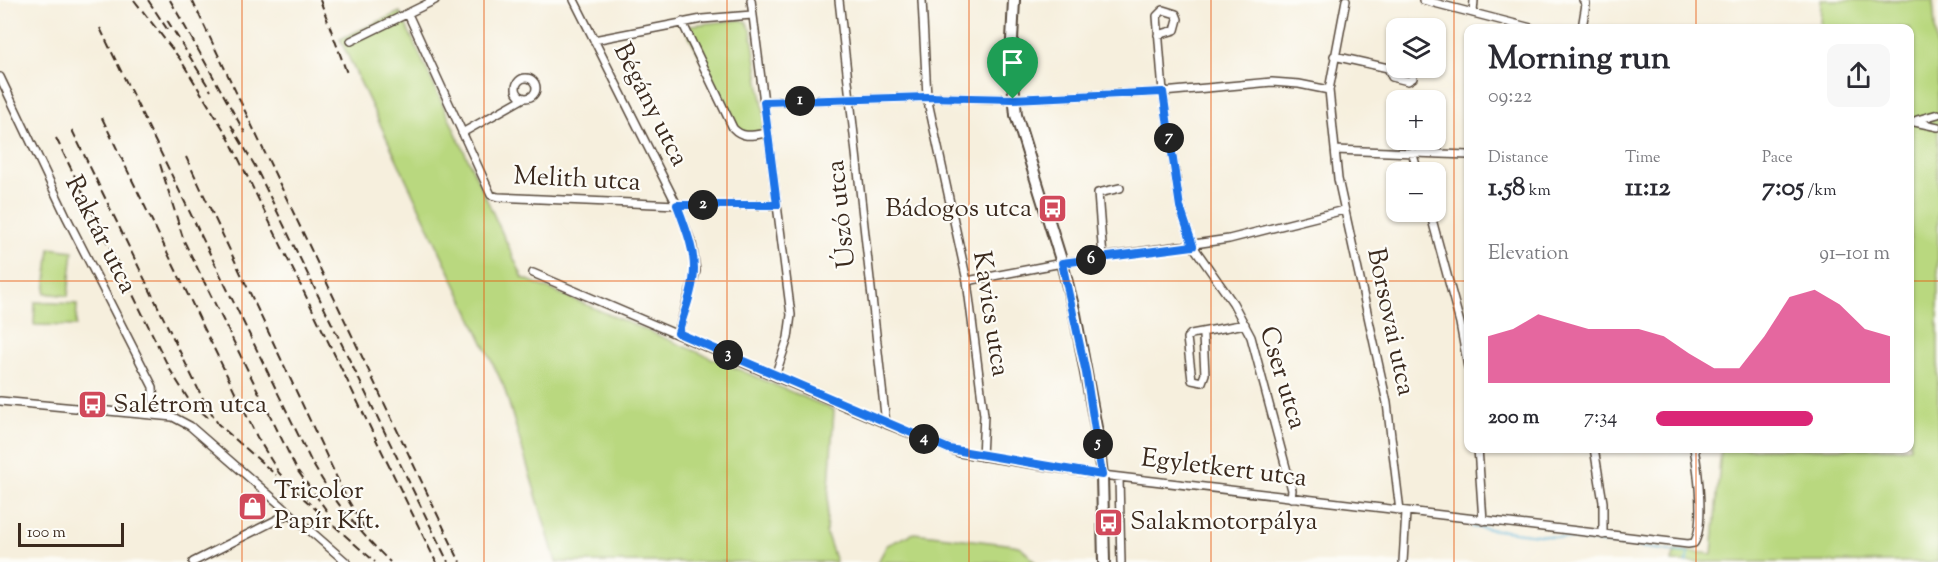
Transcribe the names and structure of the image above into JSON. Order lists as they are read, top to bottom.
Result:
{
  "streets": {
    "street": [
      "Bégány utca",
      "Melith utca",
      "Úszó utca",
      "Raktár utca",
      "Kavics utca",
      "Borsovai utca",
      "Cser utca",
      "Egyletkert utca"
    ]
  },
  "crossings": [
    ["Bégány utca", "Melith utca"],
    ["Bégány utca", "Egyletkert utca"],
    ["Úszó utca", "Egyletkert utca"],
    ["Kavics utca", "Egyletkert utca"],
    ["Borsovai utca", "Egyletkert utca"],
    ["Cser utca", "Egyletkert utca"]
  ],
  "places": {
    "bus stop": ["Bádogos utca", "Salétrom utca", "Salakmotorpálya"],
    "shop": ["Tricolor Papír Kft."]
  },
  "scale_bar": "100 m",
  "page": {
    "map_buttons": ["+", "−"],
    "heading": ["Morning run", "09:22"],
    "pins": [
      "1",
      "7",
      "2",
      "6",
      "3",
      "4",
      "5"
    ],
    "stats": [
      ["Distance", "1.58 km"],
      ["Time", "11:12"],
      ["Pace", "7:05 /km"]
    ],
    "chart": ["Elevation", "91–101 m"],
    "list": [
      {
        "name": "200 m",
        "note": "7:34"
      }
    ],
    "scale": "100 m"
  }
}
